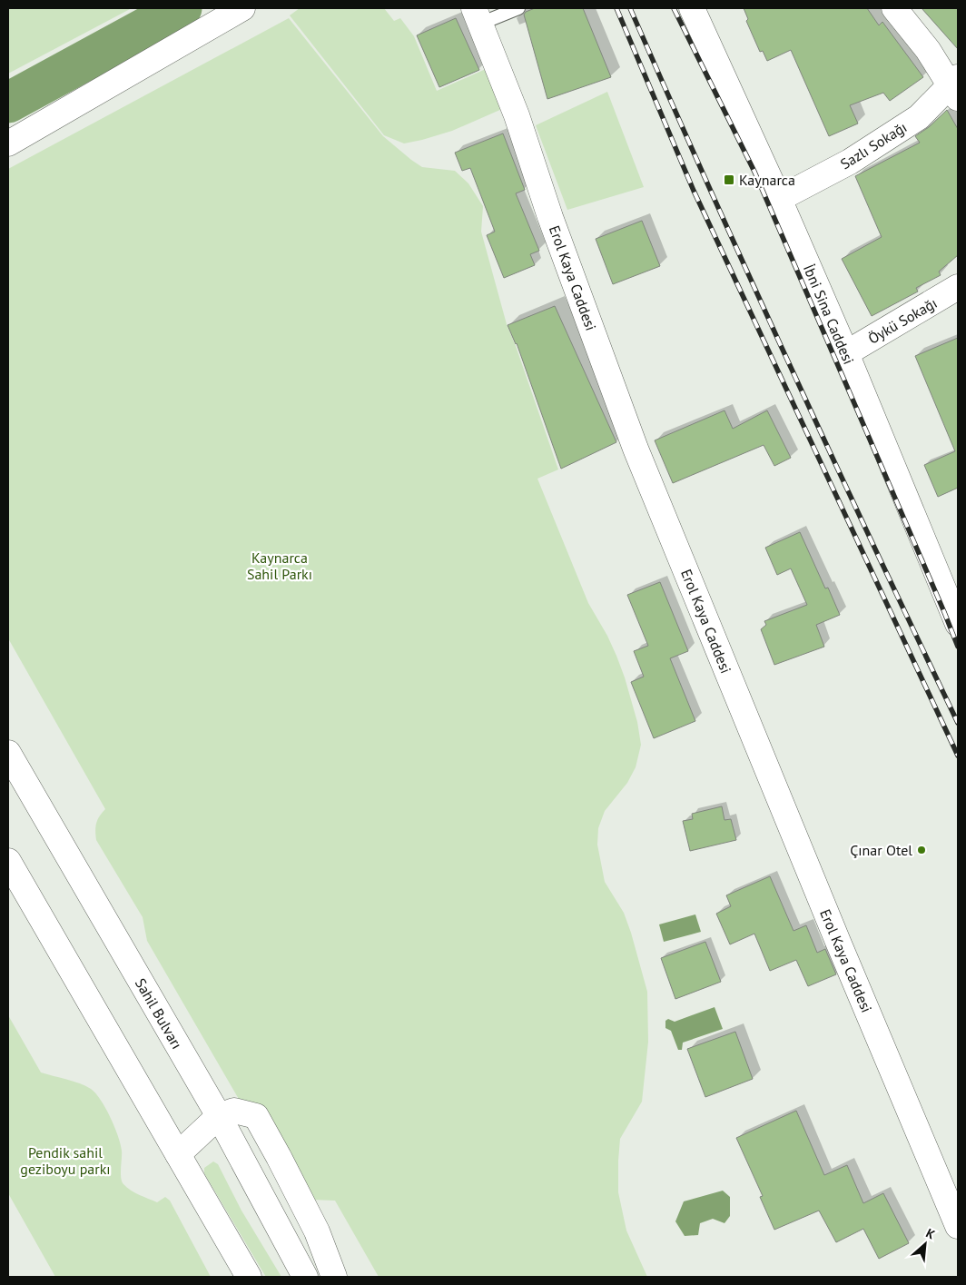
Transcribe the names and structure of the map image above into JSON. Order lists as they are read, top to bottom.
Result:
{
  "streets": {
    "main road": [
      "Sazlı Sokağı",
      "Erol Kaya Caddesi",
      "İbni Sina Caddesi",
      "Öykü Sokağı",
      "Sahil Bulvarı"
    ]
  },
  "crossings": [
    ["Sazlı Sokağı", "İbni Sina Caddesi"],
    ["İbni Sina Caddesi", "Öykü Sokağı"]
  ],
  "parks": ["Kaynarca Sahil Parkı", "Pendik sahil geziboyu parkı"],
  "places": {
    "transit": ["Kaynarca"],
    "other": ["Çınar Otel"]
  },
  "north": "top right"
}
